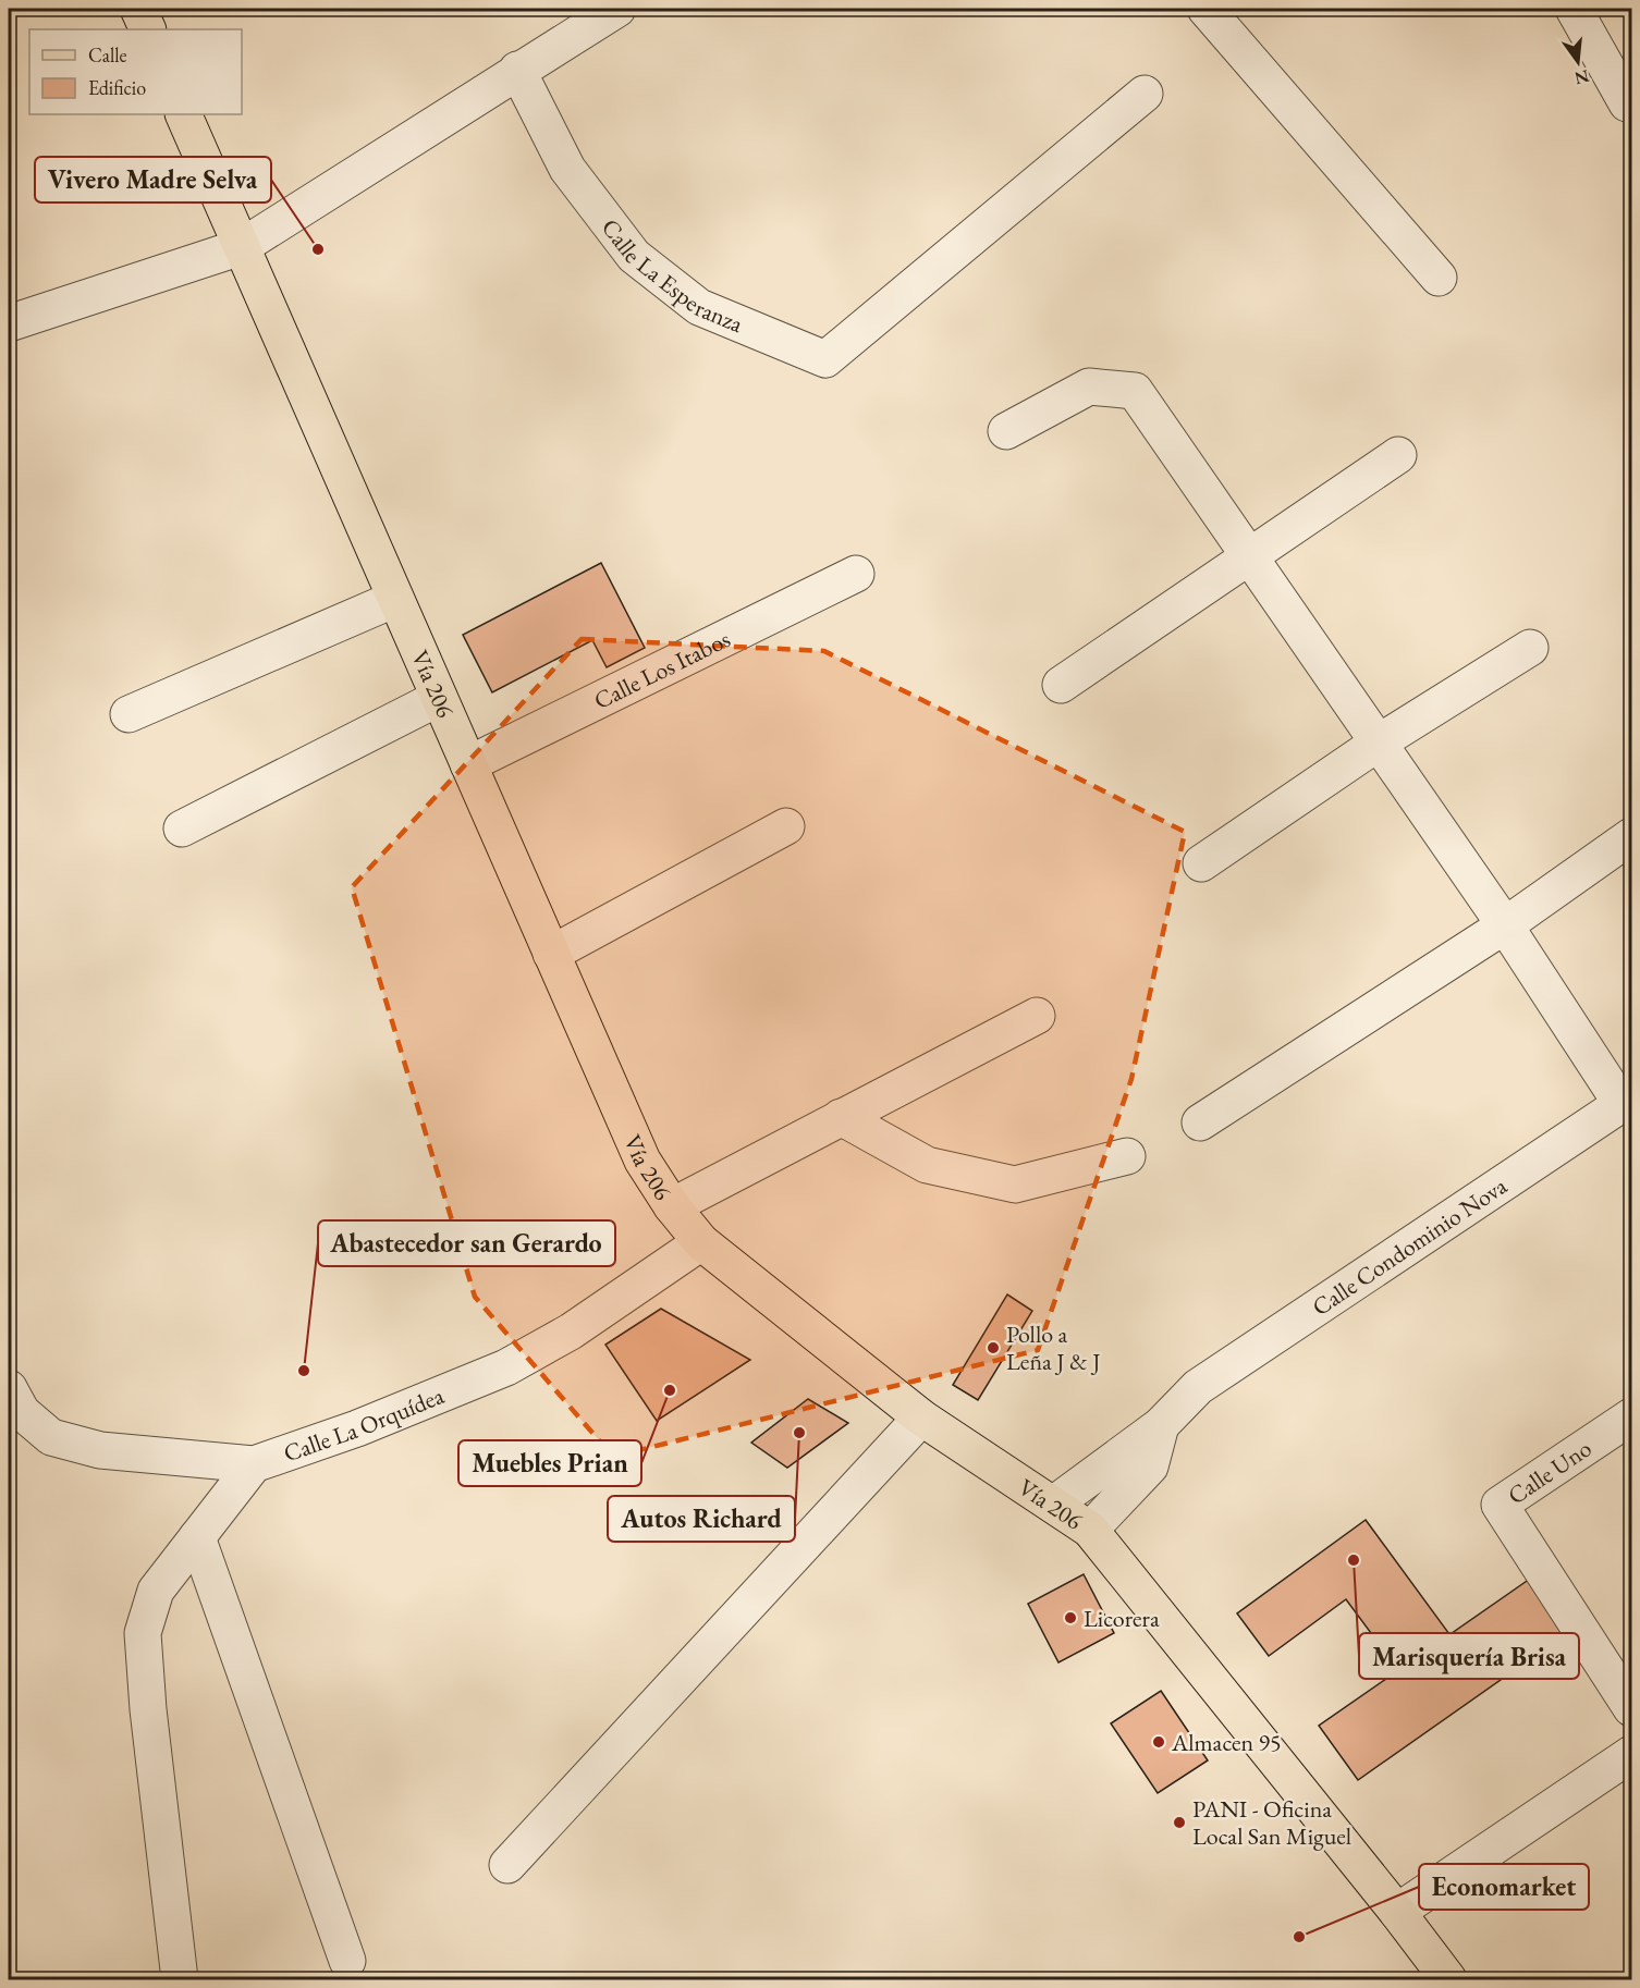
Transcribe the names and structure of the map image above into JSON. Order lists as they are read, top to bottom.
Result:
{
  "streets": {
    "main road": ["Vía 206"],
    "street": [
      "Calle La Esperanza",
      "Calle Los Itabos",
      "Calle Condominio Nova",
      "Calle La Orquídea",
      "Calle Uno"
    ]
  },
  "crossings": [
    ["Calle Los Itabos", "Vía 206"],
    ["Vía 206", "Calle La Orquídea"]
  ],
  "places": [
    "Vivero Madre Selva",
    "Pollo a Leña J & J",
    "Abastecedor san Gerardo",
    "Muebles Prian",
    "Autos Richard",
    "Marisquería Brisa",
    "Licorera",
    "Almacen 95",
    "PANI - Oficina Local San Miguel",
    "Economarket"
  ],
  "legend": ["Calle", "Edificio"],
  "north": "bottom"
}
